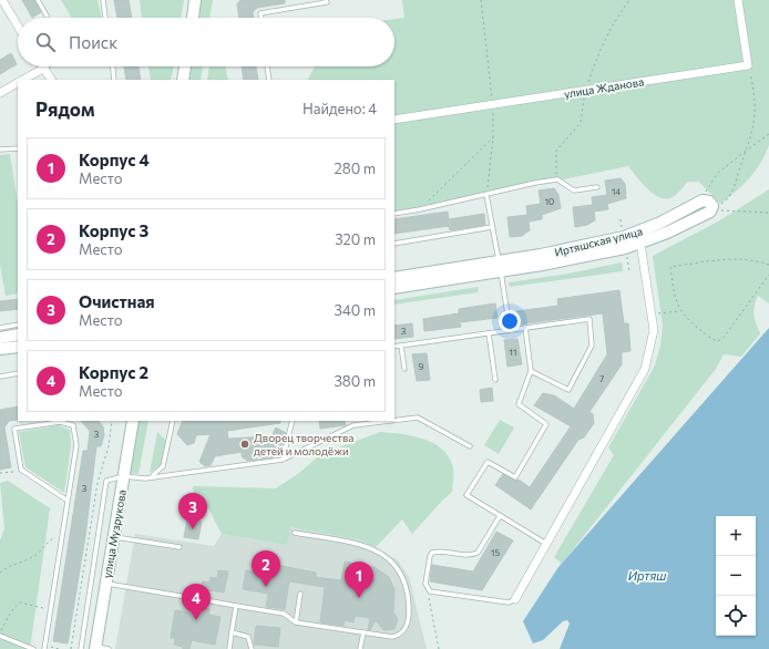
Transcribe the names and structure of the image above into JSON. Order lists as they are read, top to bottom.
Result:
{
  "streets": {
    "street": ["улица Жданова", "Иртяшская улица", "улица Музрукова"]
  },
  "water": ["Иртяш"],
  "places": ["Дворец творчества детей и молодёжи"],
  "house_numbers": [
    "14",
    "10",
    "3",
    "11",
    "9",
    "7",
    "3",
    "3",
    "15"
  ],
  "page": {
    "search": "Поиск",
    "heading": ["Рядом", "Найдено: 4"],
    "list": [
      {
        "mark": "1",
        "name": "Корпус 4",
        "note": "Место",
        "value": "280 m"
      },
      {
        "mark": "2",
        "name": "Корпус 3",
        "note": "Место",
        "value": "320 m"
      },
      {
        "mark": "3",
        "name": "Очистная",
        "note": "Место",
        "value": "340 m"
      },
      {
        "mark": "4",
        "name": "Корпус 2",
        "note": "Место",
        "value": "380 m"
      }
    ],
    "pins": [
      "3",
      "2",
      "1",
      "4"
    ],
    "map_buttons": ["+", "−"]
  }
}
